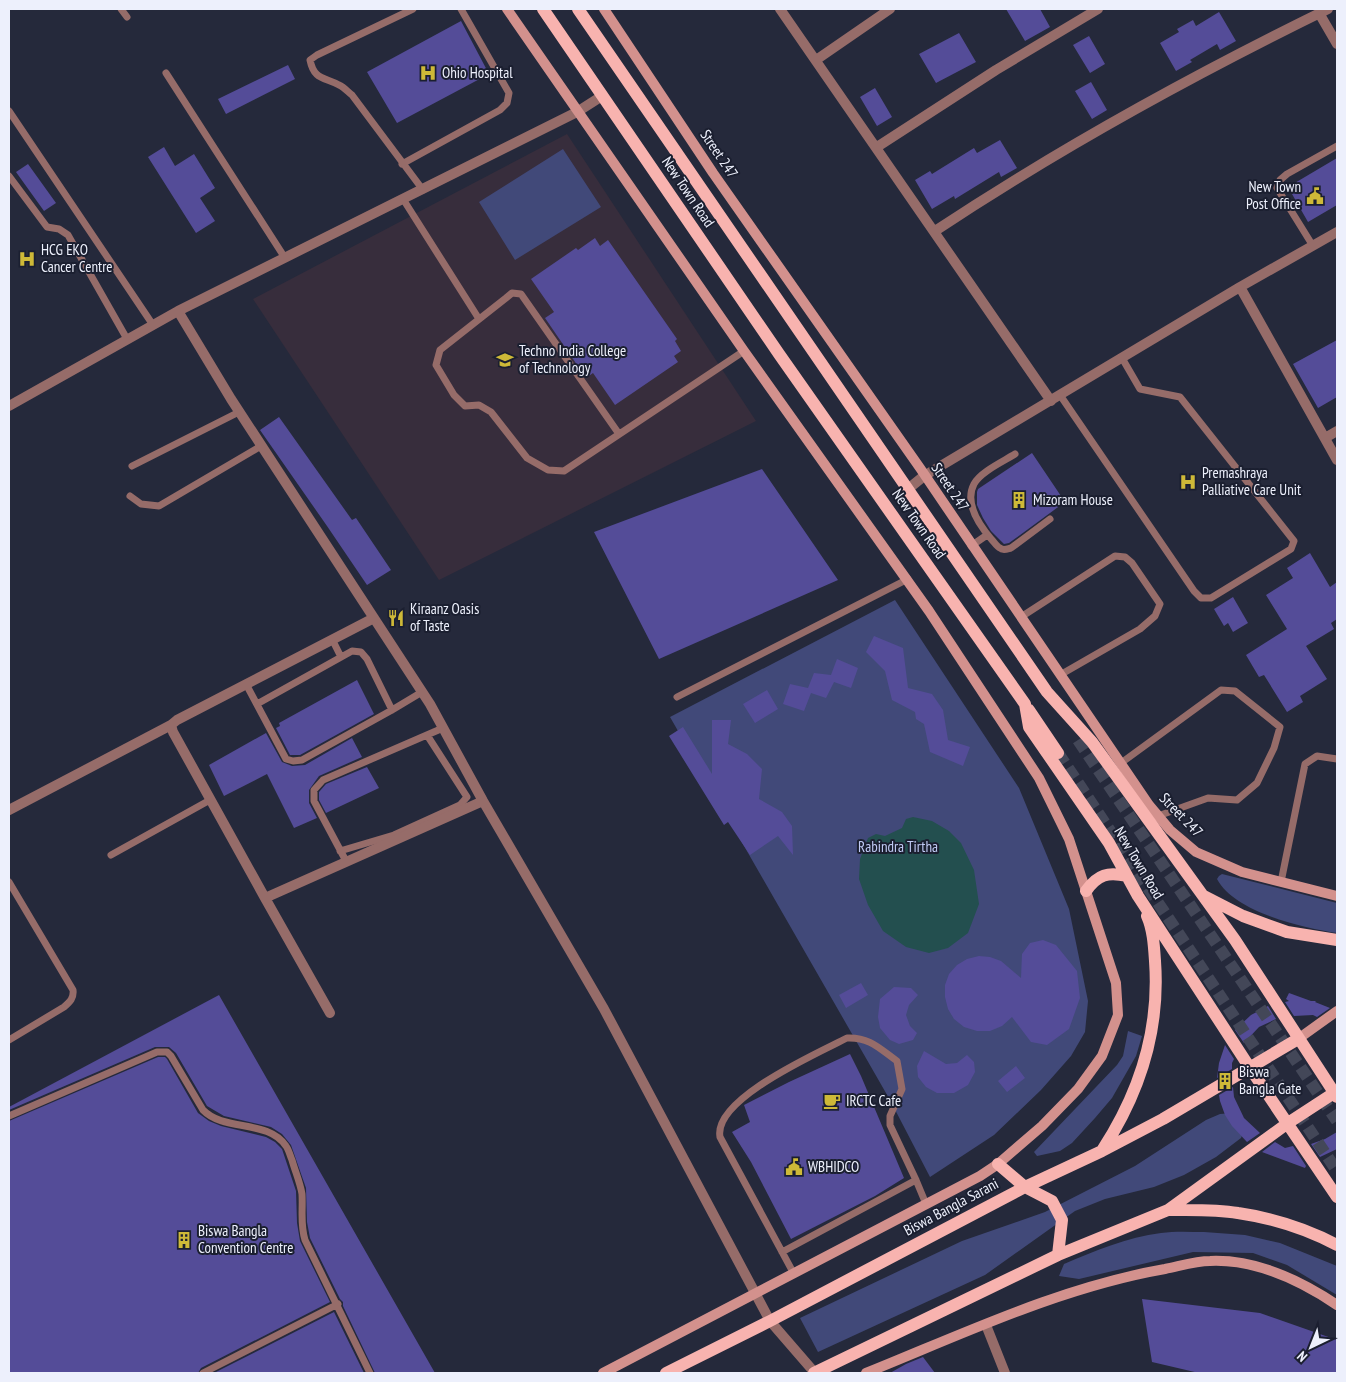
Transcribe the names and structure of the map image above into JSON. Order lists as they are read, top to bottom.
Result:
{
  "streets": {
    "main road": ["New Town Road", "Biswa Bangla Sarani"],
    "street": ["Street 247"]
  },
  "crossings": [
    ["New Town Road", "Biswa Bangla Sarani"]
  ],
  "parks": ["Rabindra Tirtha"],
  "places": {
    "hospital": ["Ohio Hospital", "HCG EKO Cancer Centre", "Premashraya Palliative Care Unit"],
    "public building": ["New Town Post Office", "WBHIDCO"],
    "school or university": ["Techno India College of Technology"],
    "building": ["Mizoram House", "Biswa Bangla Gate", "Biswa Bangla Convention Centre"],
    "restaurant": ["Kiraanz Oasis of Taste"],
    "cafe": ["IRCTC Cafe"]
  },
  "north": "bottom left"
}
